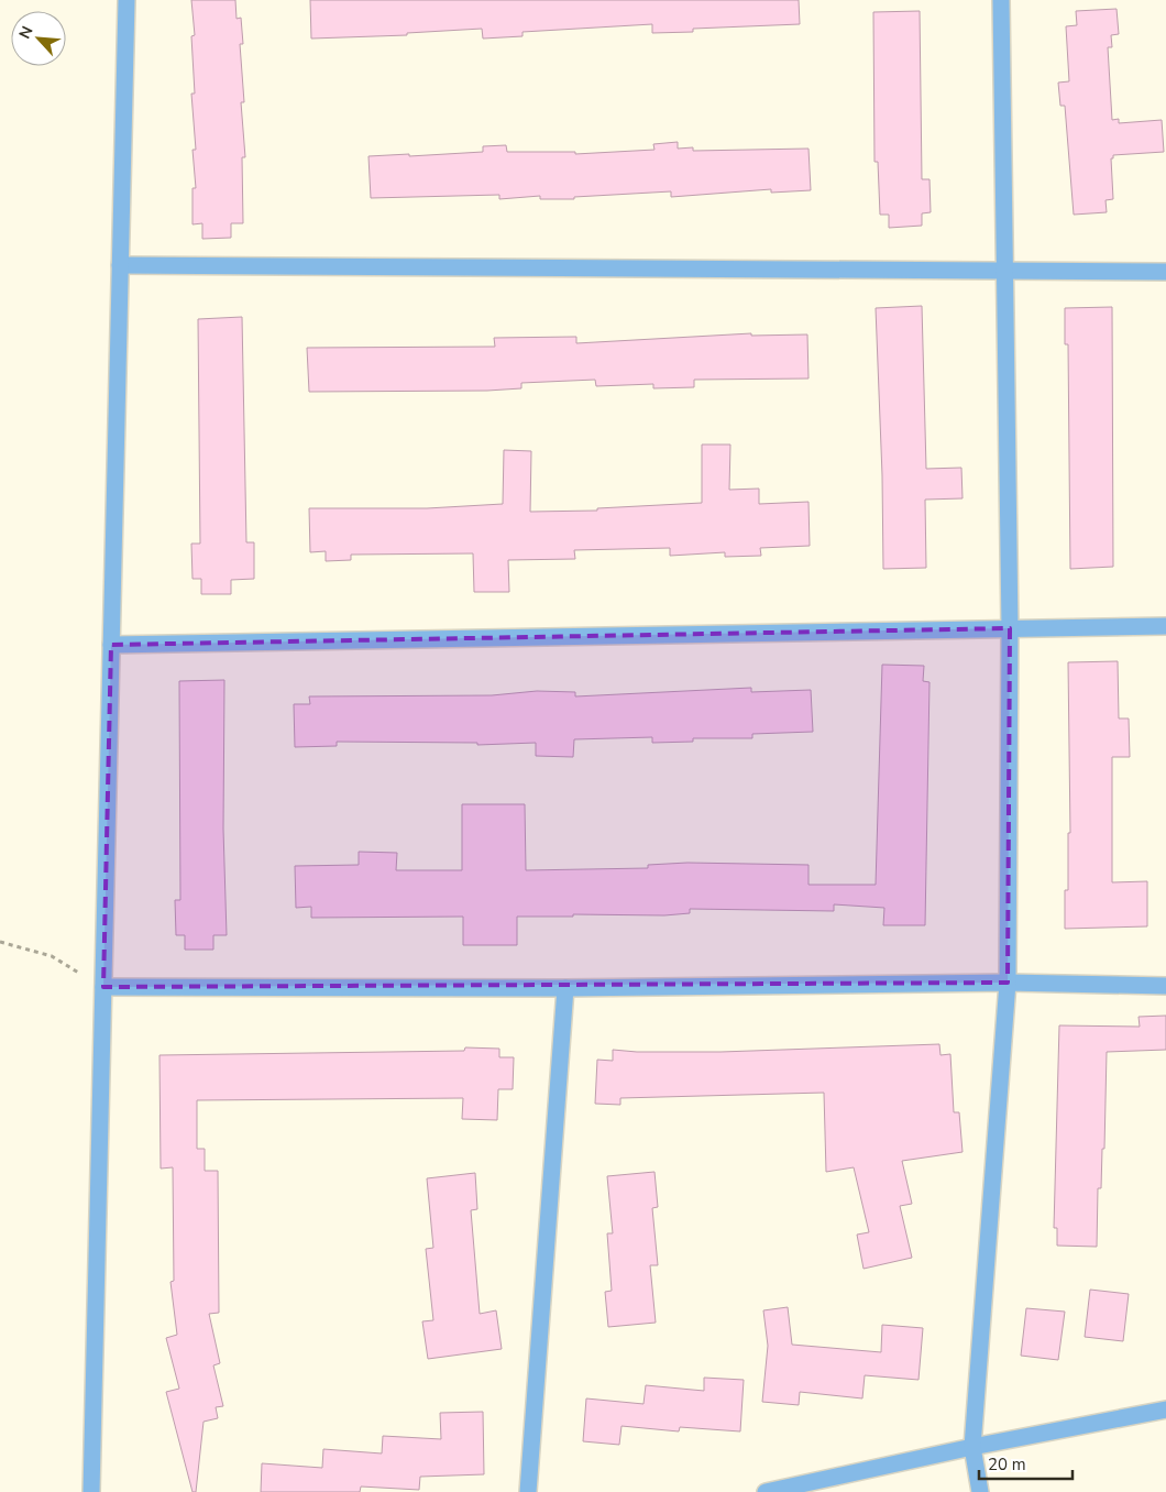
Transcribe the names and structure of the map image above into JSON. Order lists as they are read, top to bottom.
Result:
{
  "scale_bar": "20 m",
  "north": "top left"
}
